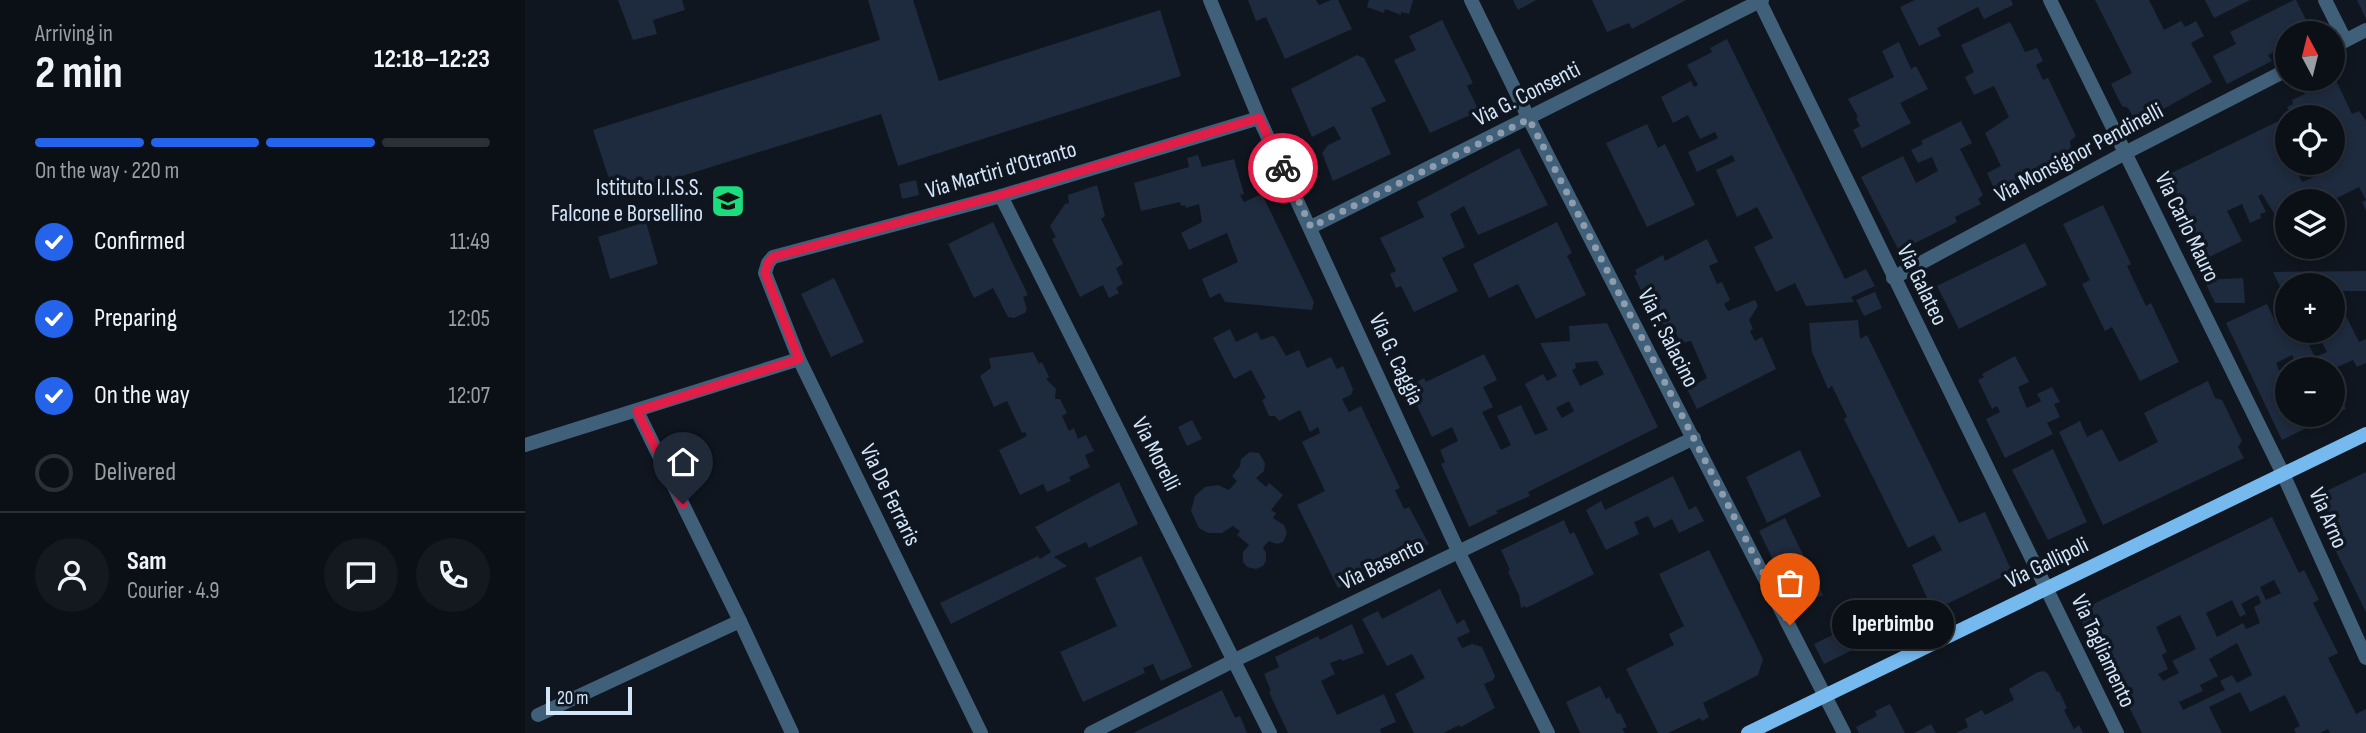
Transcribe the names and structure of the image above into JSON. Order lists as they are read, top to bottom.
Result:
{
  "streets": {
    "main road": ["Via Gallipoli"],
    "street": [
      "Via G. Consenti",
      "Via Monsignor Pendinelli",
      "Via Martiri d'Otranto",
      "Via Carlo Mauro",
      "Via Galateo",
      "Via F. Salacino",
      "Via G. Caggia",
      "Via Morelli",
      "Via De Ferraris",
      "Via Arno",
      "Via Basento",
      "Via Tagliamento"
    ]
  },
  "crossings": [
    ["Via G. Consenti", "Via Galateo"],
    ["Via G. Consenti", "Via F. Salacino"],
    ["Via G. Consenti", "Via G. Caggia"],
    ["Via Monsignor Pendinelli", "Via Carlo Mauro"],
    ["Via Monsignor Pendinelli", "Via Galateo"],
    ["Via Martiri d'Otranto", "Via G. Caggia"],
    ["Via Martiri d'Otranto", "Via Morelli"],
    ["Via Martiri d'Otranto", "Via De Ferraris"],
    ["Via Carlo Mauro", "Via Arno"],
    ["Via Carlo Mauro", "Via Gallipoli"],
    ["Via Galateo", "Via Gallipoli"],
    ["Via Galateo", "Via Tagliamento"],
    ["Via F. Salacino", "Via Gallipoli"],
    ["Via F. Salacino", "Via Basento"],
    ["Via G. Caggia", "Via Basento"],
    ["Via Morelli", "Via Basento"],
    ["Via Arno", "Via Gallipoli"],
    ["Via Gallipoli", "Via Tagliamento"]
  ],
  "places": {
    "school or university": ["Istituto I.I.S.S. Falcone e Borsellino"],
    "other": ["Iperbimbo"]
  },
  "scale_bar": "20 m",
  "north": "top",
  "page": {
    "heading": ["2 min", "Arriving in", "12:18–12:23"],
    "panel": ["Sam", "Courier · 4.9"],
    "map_buttons": ["+", "−"],
    "bar": "On the way · 220 m",
    "list": [
      ["Confirmed", "11:49"],
      ["Preparing", "12:05"],
      ["On the way", "12:07"],
      "Delivered"
    ],
    "bubble": "Iperbimbo",
    "scale": "20 m"
  }
}
